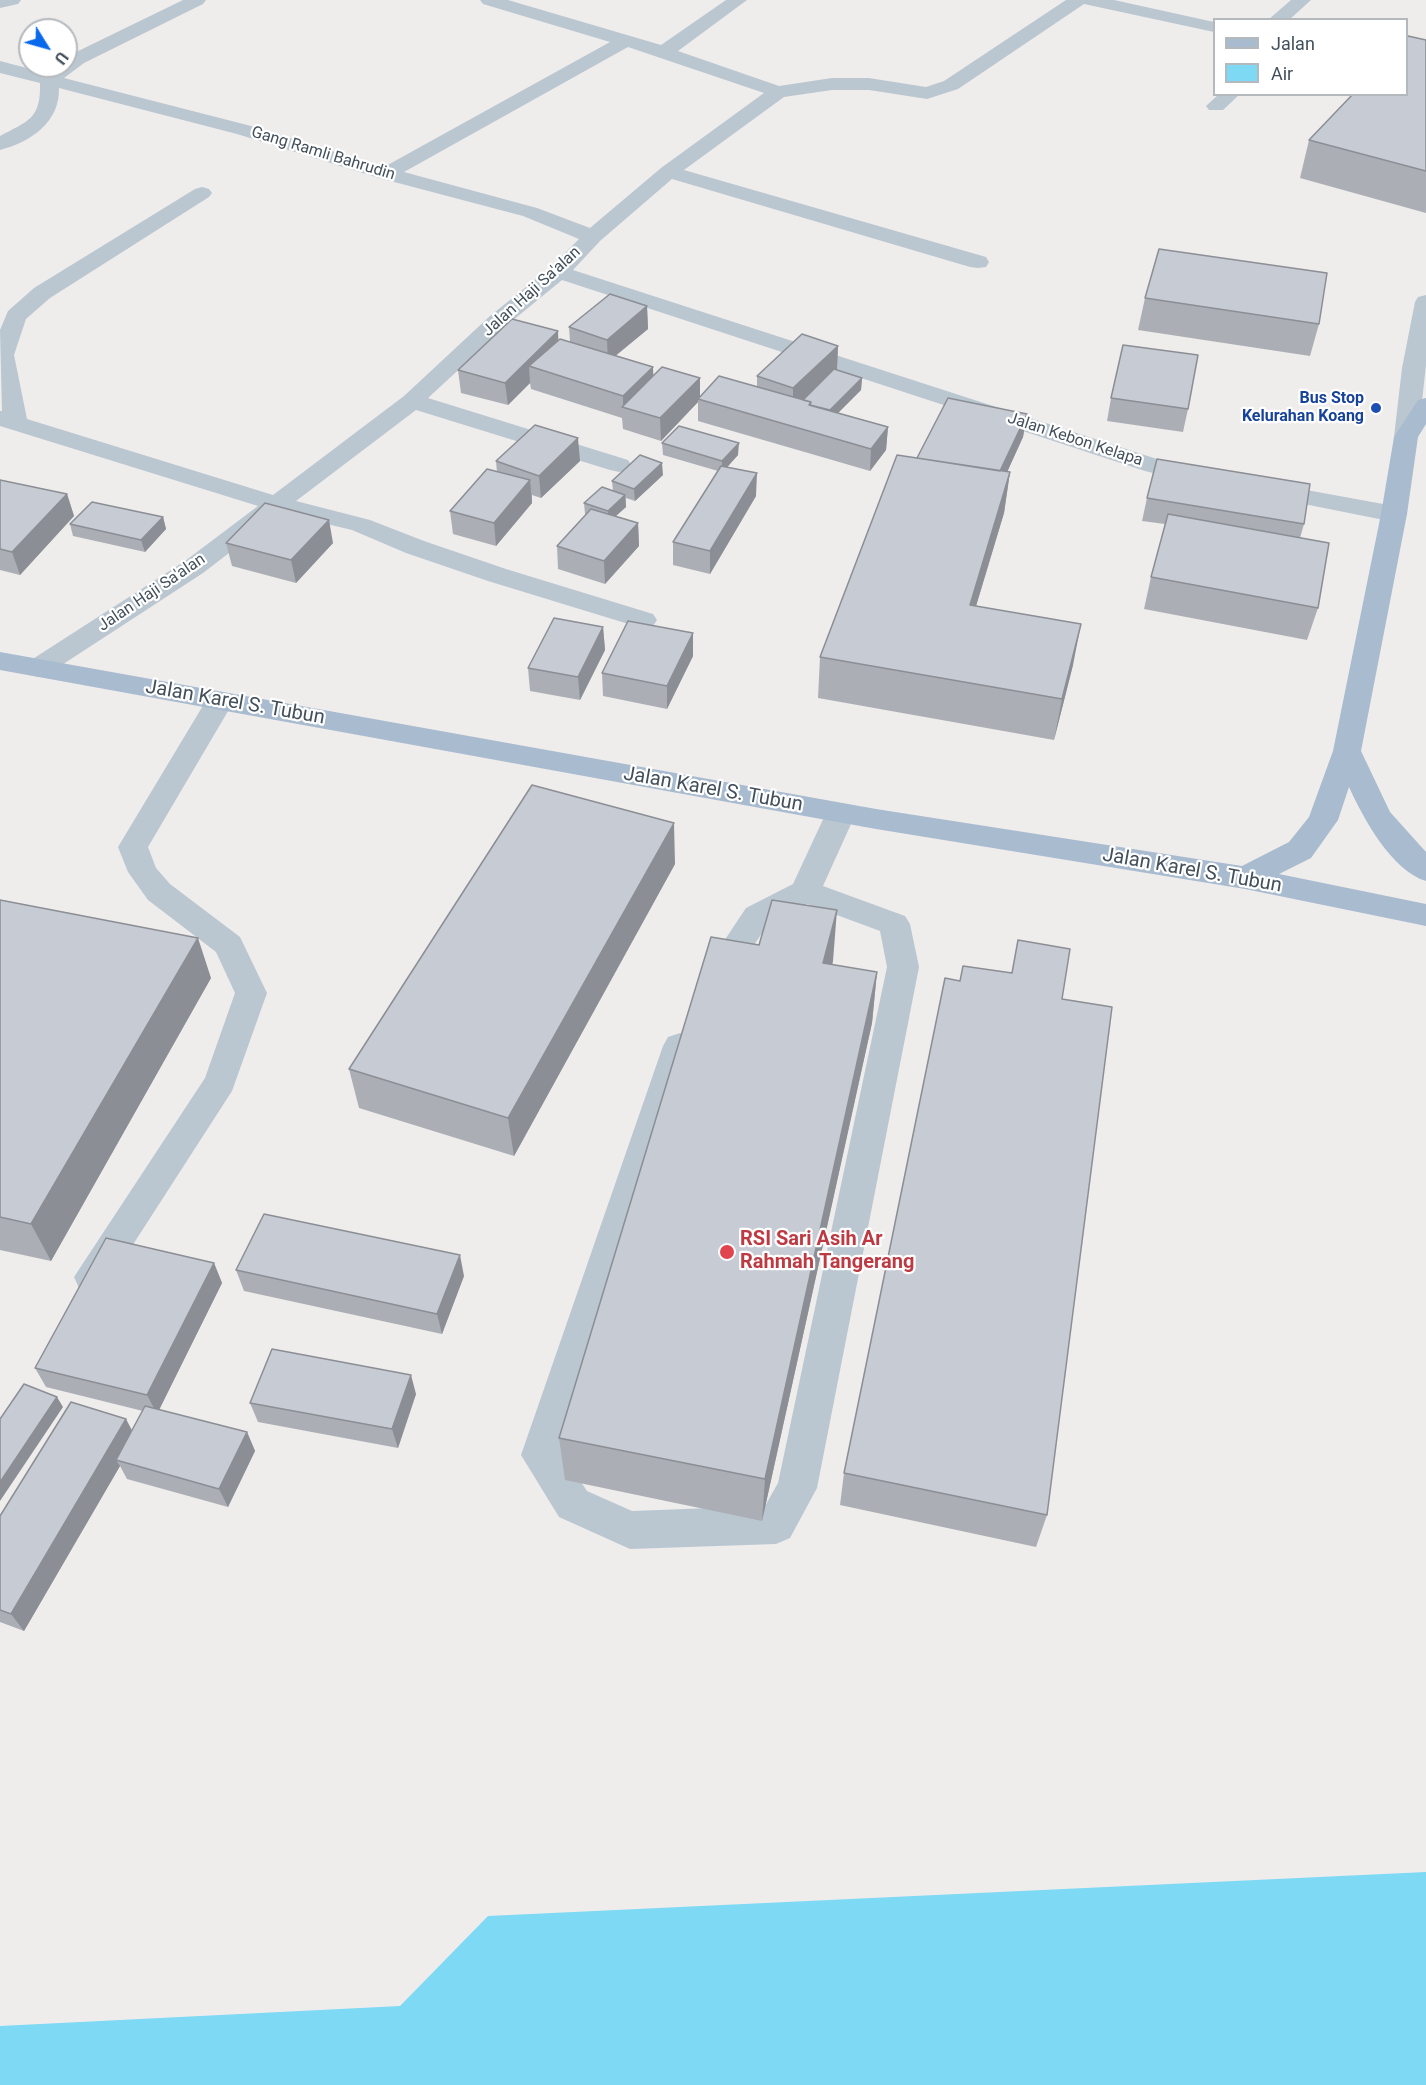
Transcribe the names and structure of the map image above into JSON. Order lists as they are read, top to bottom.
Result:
{
  "streets": {
    "main road": ["Jalan Karel S. Tubun"],
    "street": ["Gang Ramli Bahrudin", "Jalan Haji Sa'alan", "Jalan Kebon Kelapa"]
  },
  "crossings": [
    ["Gang Ramli Bahrudin", "Jalan Haji Sa'alan"],
    ["Jalan Haji Sa'alan", "Jalan Kebon Kelapa"],
    ["Jalan Haji Sa'alan", "Jalan Karel S. Tubun"]
  ],
  "places": ["Bus Stop Kelurahan Koang", "RSI Sari Asih Ar Rahmah Tangerang"],
  "legend": ["Jalan", "Air"],
  "north": "bottom right"
}
